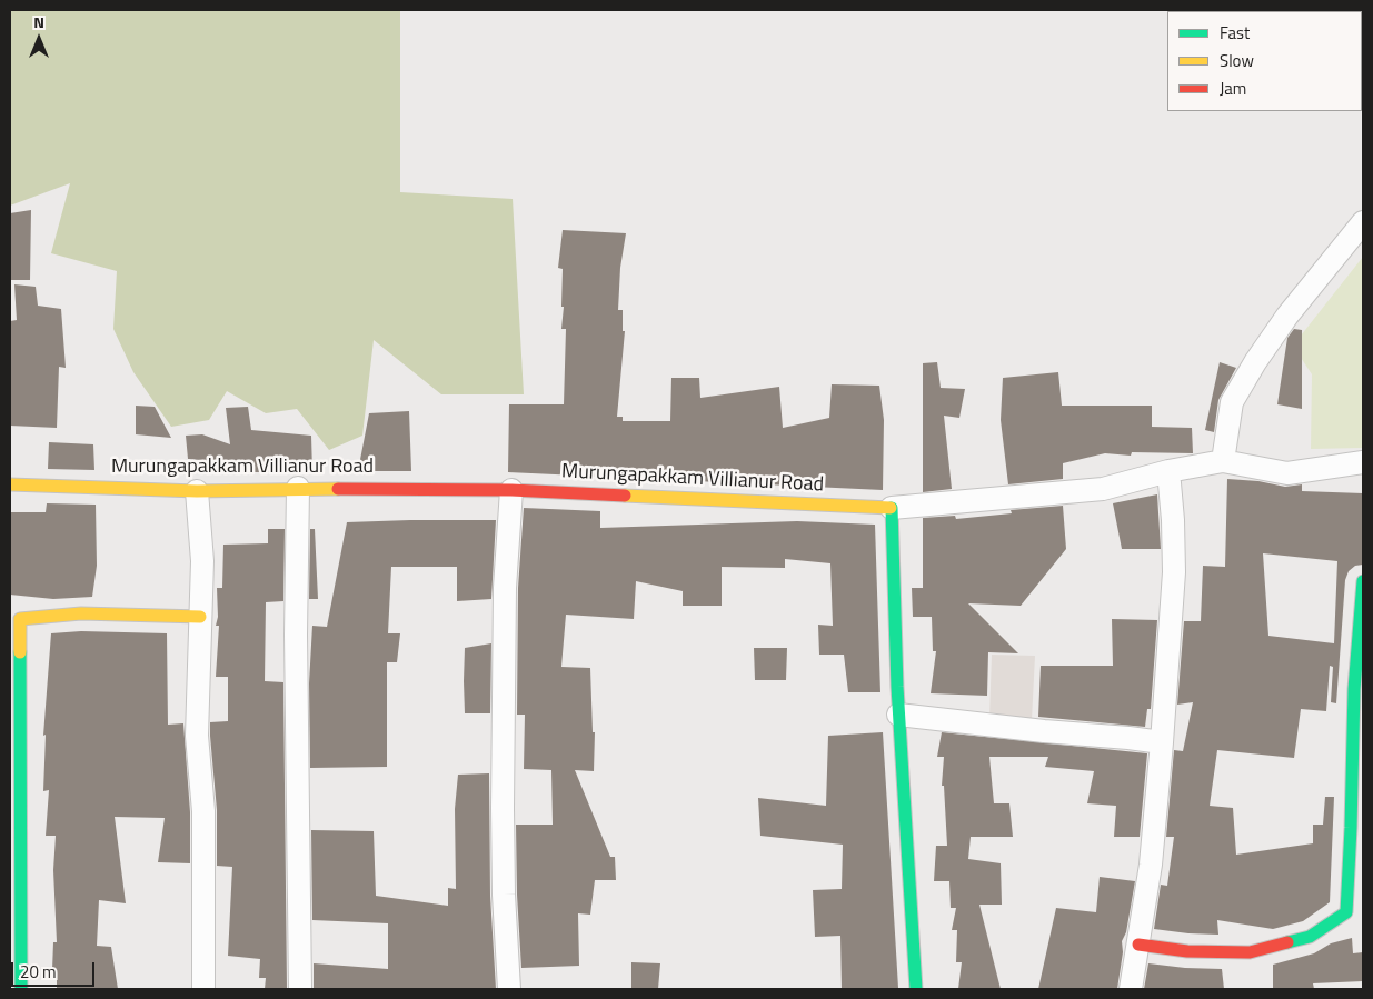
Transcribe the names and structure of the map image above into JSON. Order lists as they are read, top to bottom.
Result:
{
  "streets": {
    "main road": ["Murungapakkam Villianur Road"]
  },
  "legend": ["Fast", "Slow", "Jam"],
  "scale_bar": "20 m",
  "north": "top"
}
